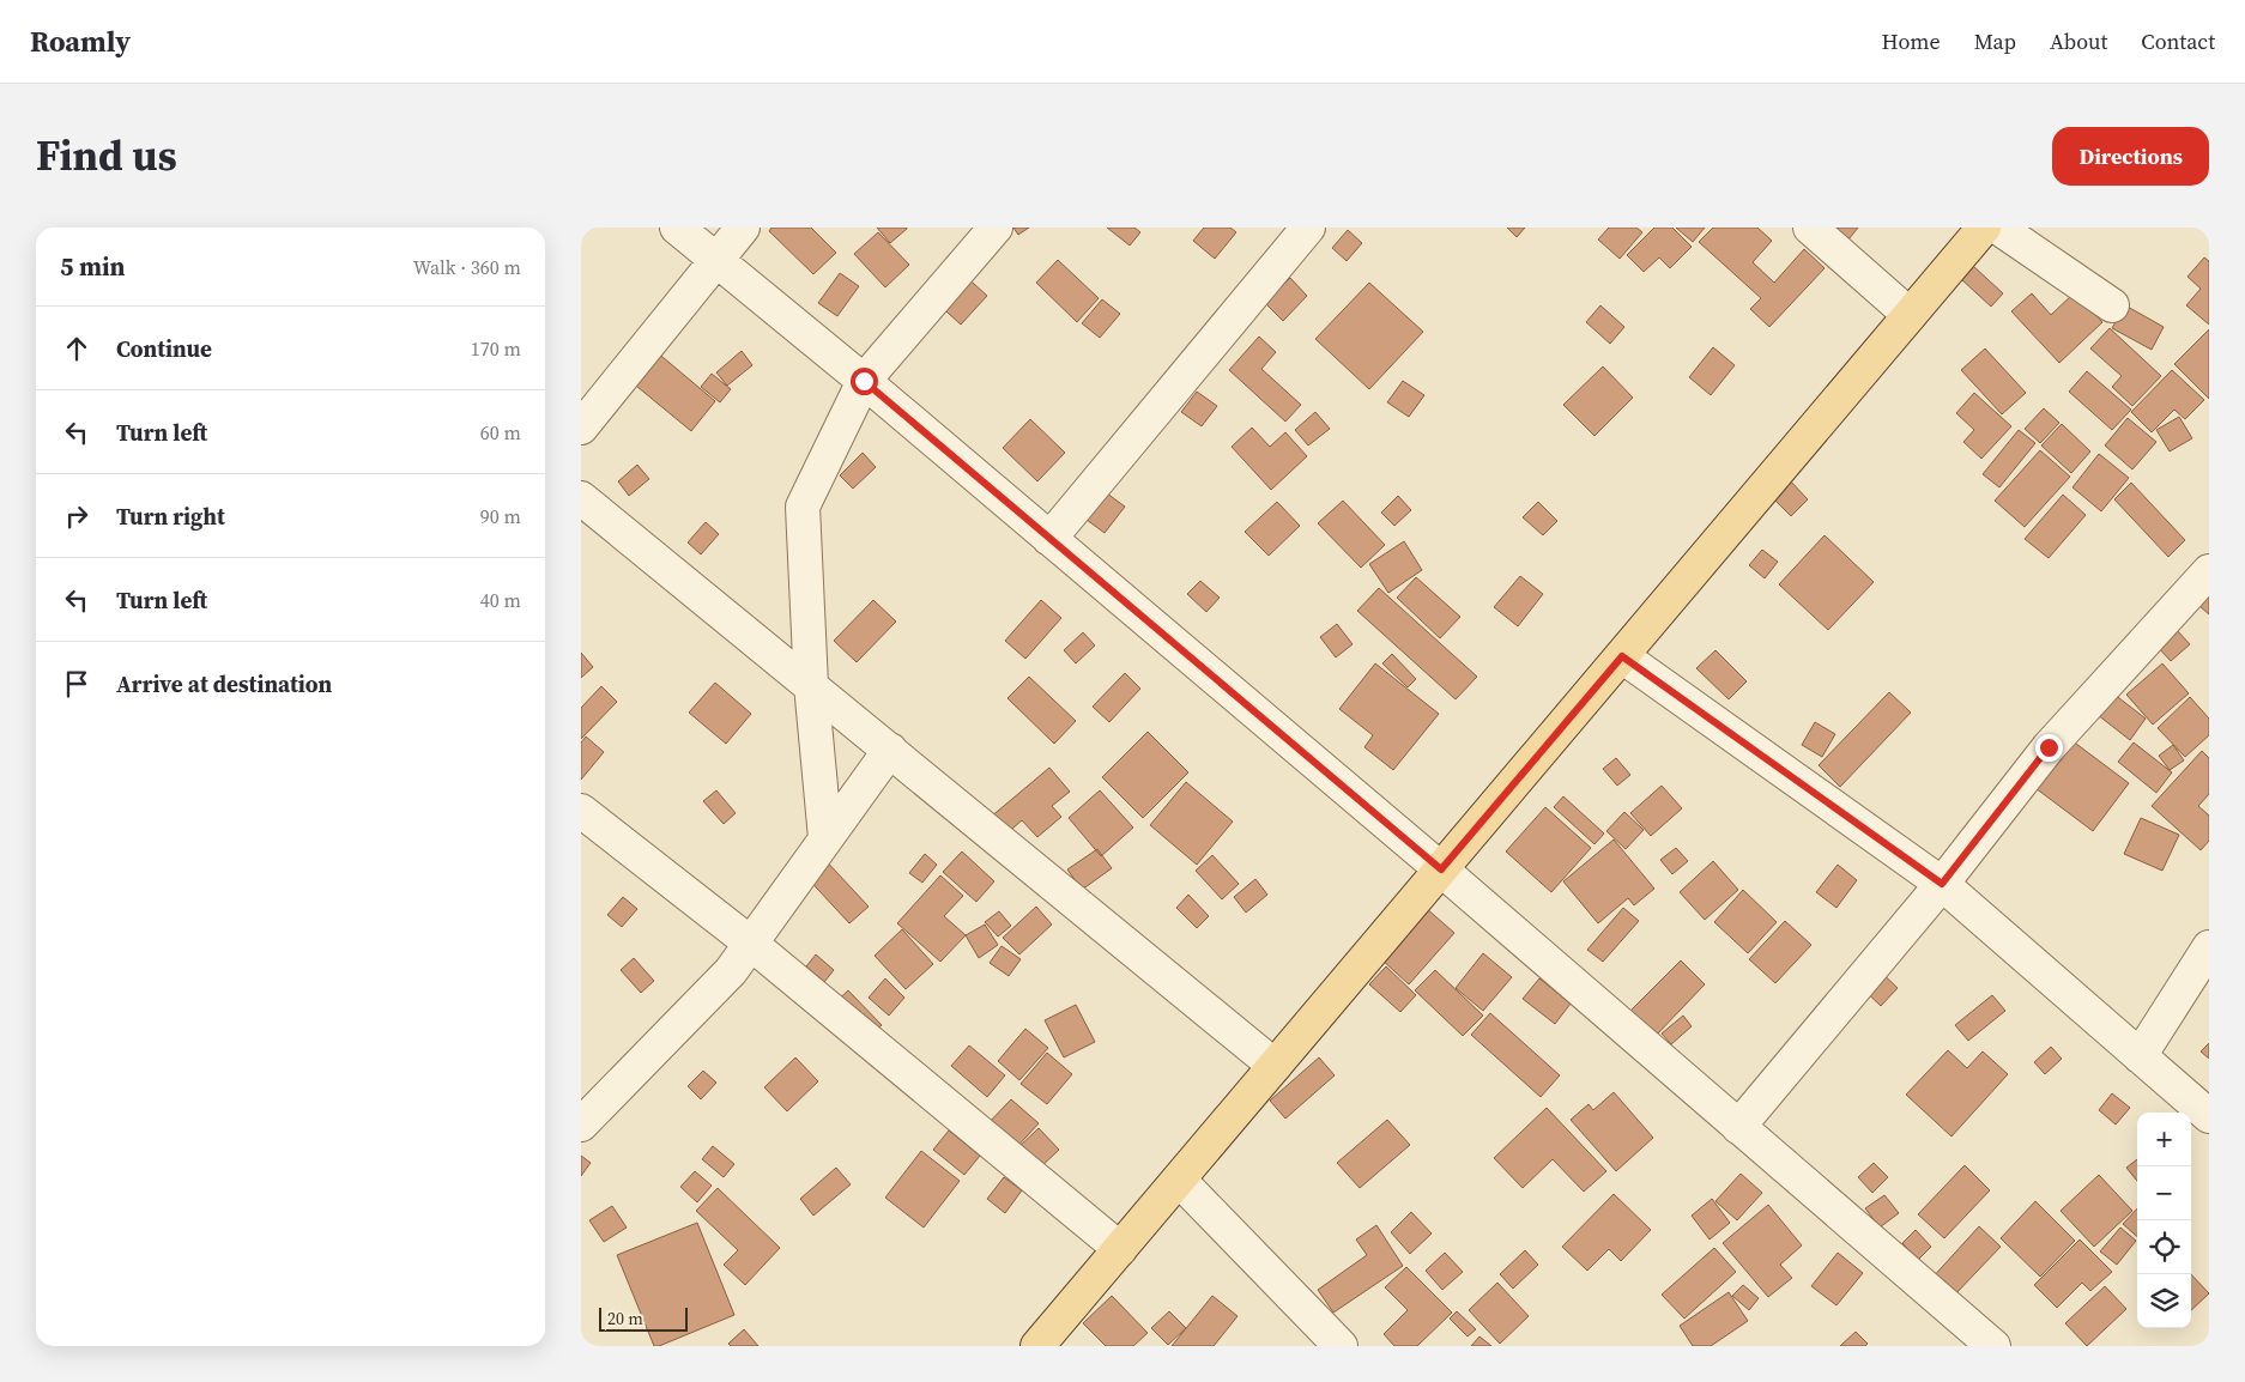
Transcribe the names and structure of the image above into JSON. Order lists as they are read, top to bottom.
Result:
{
  "scale_bar": "20 m",
  "page": {
    "header": "Roamly",
    "nav": [
      "Home",
      "Map",
      "About",
      "Contact"
    ],
    "title": "Find us",
    "buttons": "Directions",
    "heading": ["5 min", "Walk · 360 m"],
    "list": [
      ["Continue", "170 m"],
      ["Turn left", "60 m"],
      ["Turn right", "90 m"],
      ["Turn left", "40 m"],
      "Arrive at destination"
    ],
    "map_buttons": ["+", "−"],
    "scale": "20 m"
  }
}
